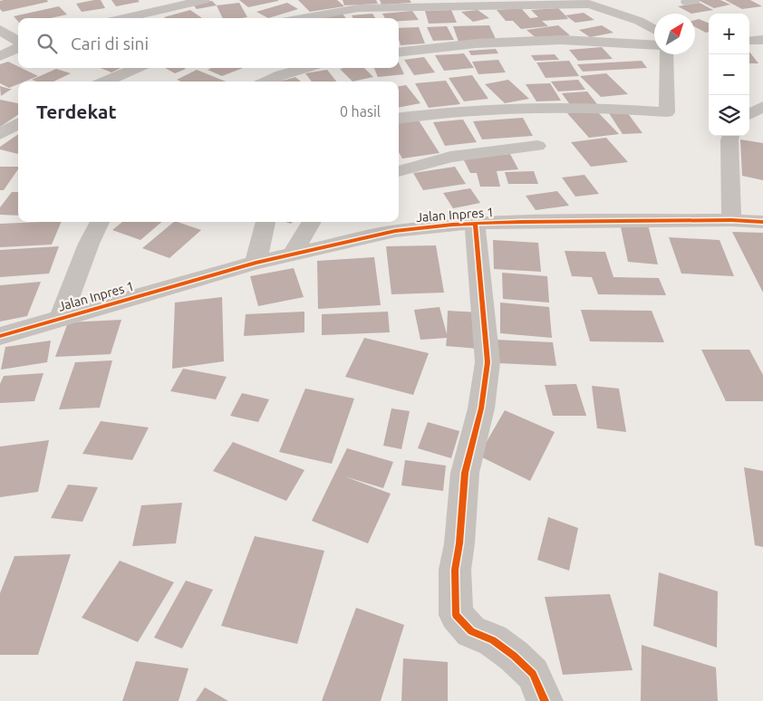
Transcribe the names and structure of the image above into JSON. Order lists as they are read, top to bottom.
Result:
{
  "streets": {
    "street": ["Jalan Inpres 1"]
  },
  "north": "top right",
  "page": {
    "map_buttons": ["+", "−"],
    "search": "Cari di sini",
    "heading": ["Terdekat", "0 hasil"]
  }
}
